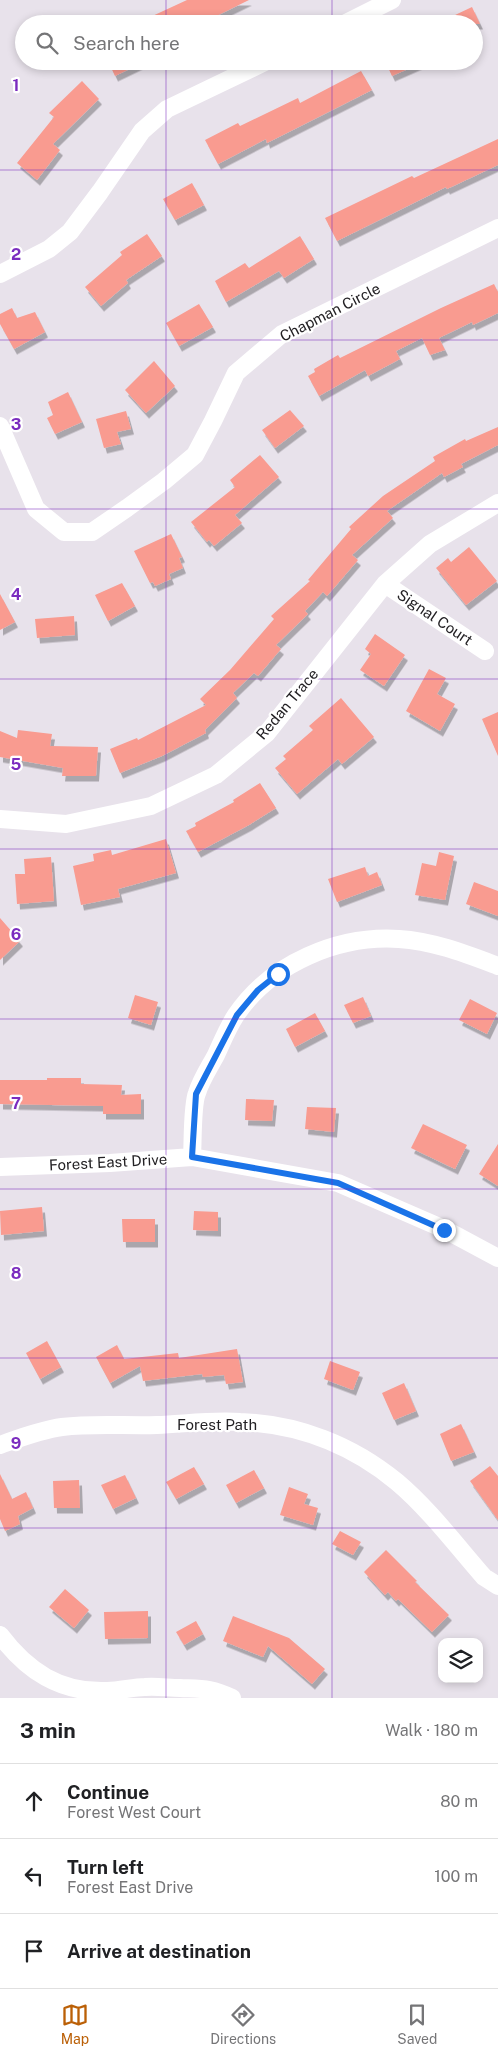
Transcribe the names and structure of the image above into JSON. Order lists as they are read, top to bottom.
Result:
{
  "streets": {
    "street": [
      "Chapman Circle",
      "Signal Court",
      "Redan Trace",
      "Forest East Drive",
      "Forest Path"
    ]
  },
  "crossings": [
    ["Signal Court", "Redan Trace"]
  ],
  "page": {
    "search": "Search here",
    "heading": ["3 min", "Walk · 180 m"],
    "list": [
      ["Continue", "Forest West Court", "80 m"],
      ["Turn left", "Forest East Drive", "100 m"],
      "Arrive at destination"
    ],
    "nav": ["Map", "Directions", "Saved"]
  },
  "grid": {
    "rows": [
      "1",
      "2",
      "3",
      "4",
      "5",
      "6",
      "7",
      "8",
      "9"
    ]
  }
}
